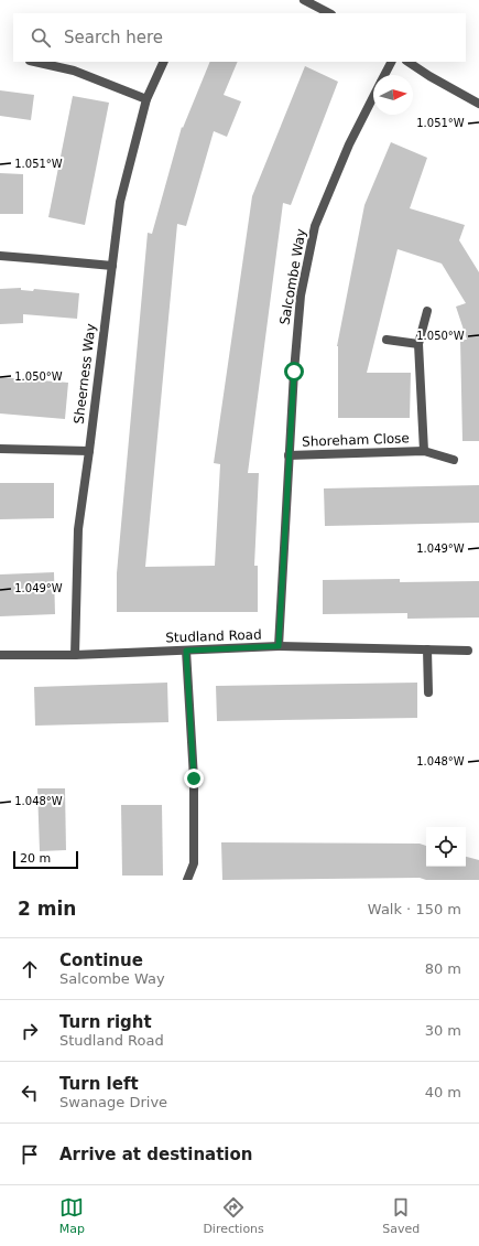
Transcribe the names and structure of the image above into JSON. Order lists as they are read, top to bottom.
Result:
{
  "streets": {
    "street": [
      "Salcombe Way",
      "Sheerness Way",
      "Shoreham Close",
      "Studland Road"
    ]
  },
  "crossings": [
    ["Salcombe Way", "Shoreham Close"],
    ["Salcombe Way", "Studland Road"],
    ["Sheerness Way", "Studland Road"]
  ],
  "scale_bar": "20 m",
  "north": "right",
  "page": {
    "search": "Search here",
    "scale": "20 m",
    "heading": ["2 min", "Walk · 150 m"],
    "list": [
      ["Continue", "Salcombe Way", "80 m"],
      ["Turn right", "Studland Road", "30 m"],
      ["Turn left", "Swanage Drive", "40 m"],
      "Arrive at destination"
    ],
    "nav": ["Map", "Directions", "Saved"]
  },
  "coordinates": [
    "1.051°W",
    "1.050°W",
    "1.049°W",
    "1.048°W"
  ]
}
